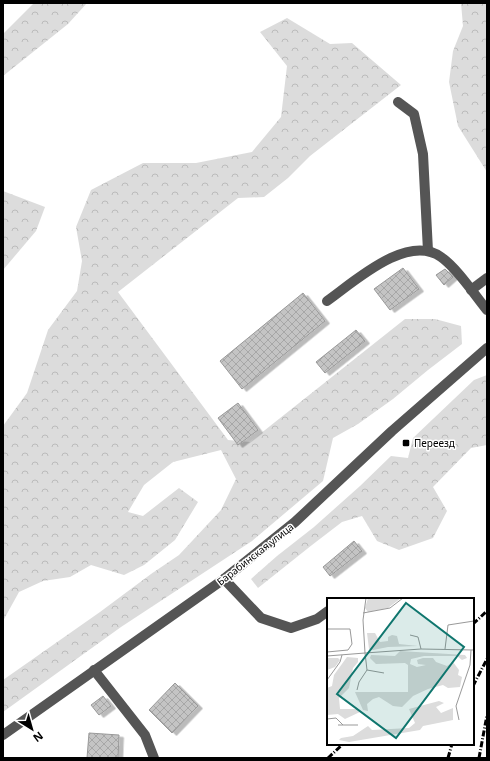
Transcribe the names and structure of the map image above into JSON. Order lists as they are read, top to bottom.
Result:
{
  "streets": {
    "street": ["Барабинская улица"]
  },
  "places": {
    "transit": ["Переезд"]
  },
  "north": "bottom right"
}
